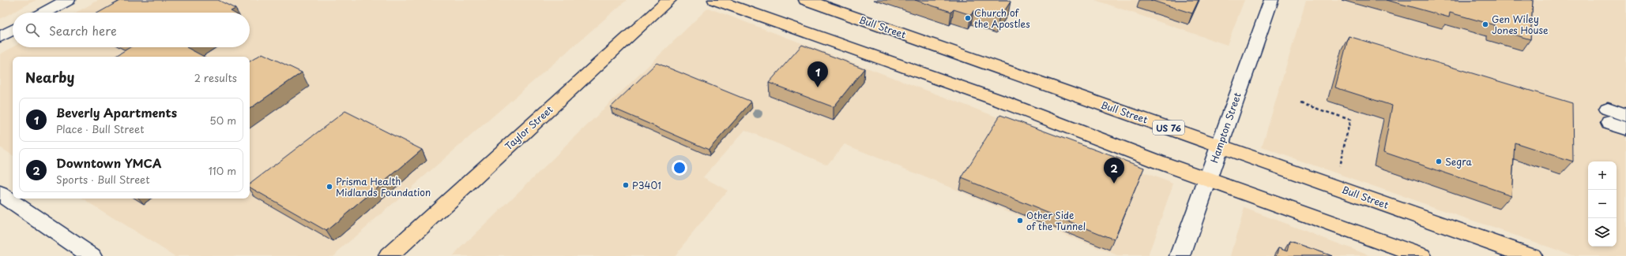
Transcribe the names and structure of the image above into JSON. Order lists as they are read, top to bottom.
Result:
{
  "streets": {
    "main road": ["Bull Street", "Taylor Street", "US 76"],
    "street": ["Hampton Street"]
  },
  "crossings": [
    ["Bull Street", "Hampton Street"]
  ],
  "places": [
    "Church of the Apostles",
    "Gen Wiley Jones House",
    "Segra",
    "P3401",
    "Prisma Health Midlands Foundation",
    "Other Side of the Tunnel"
  ],
  "page": {
    "search": "Search here",
    "heading": ["Nearby", "2 results"],
    "pins": ["1", "2"],
    "list": [
      {
        "mark": "1",
        "name": "Beverly Apartments",
        "note": "Place · Bull Street",
        "value": "50 m"
      },
      {
        "mark": "2",
        "name": "Downtown YMCA",
        "note": "Sports · Bull Street",
        "value": "110 m"
      }
    ],
    "map_buttons": ["+", "−"]
  }
}
